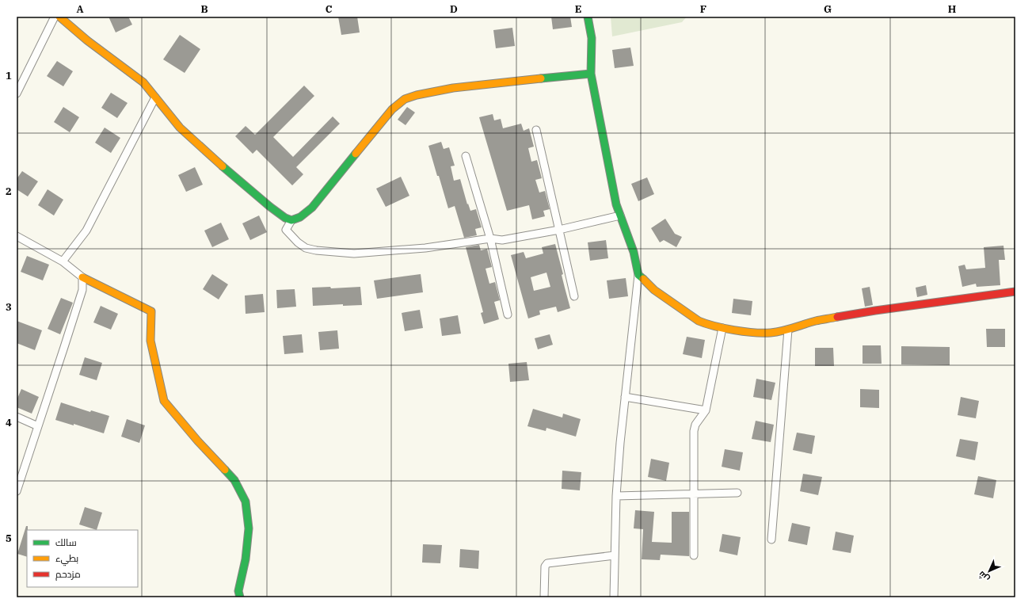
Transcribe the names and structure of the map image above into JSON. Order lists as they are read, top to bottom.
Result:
{
  "legend": ["سالك", "بطيء", "مزدحم"],
  "north": "bottom left",
  "grid": {
    "columns": [
      "A",
      "B",
      "C",
      "D",
      "E",
      "F",
      "G",
      "H"
    ],
    "rows": [
      "1",
      "2",
      "3",
      "4",
      "5"
    ]
  }
}
